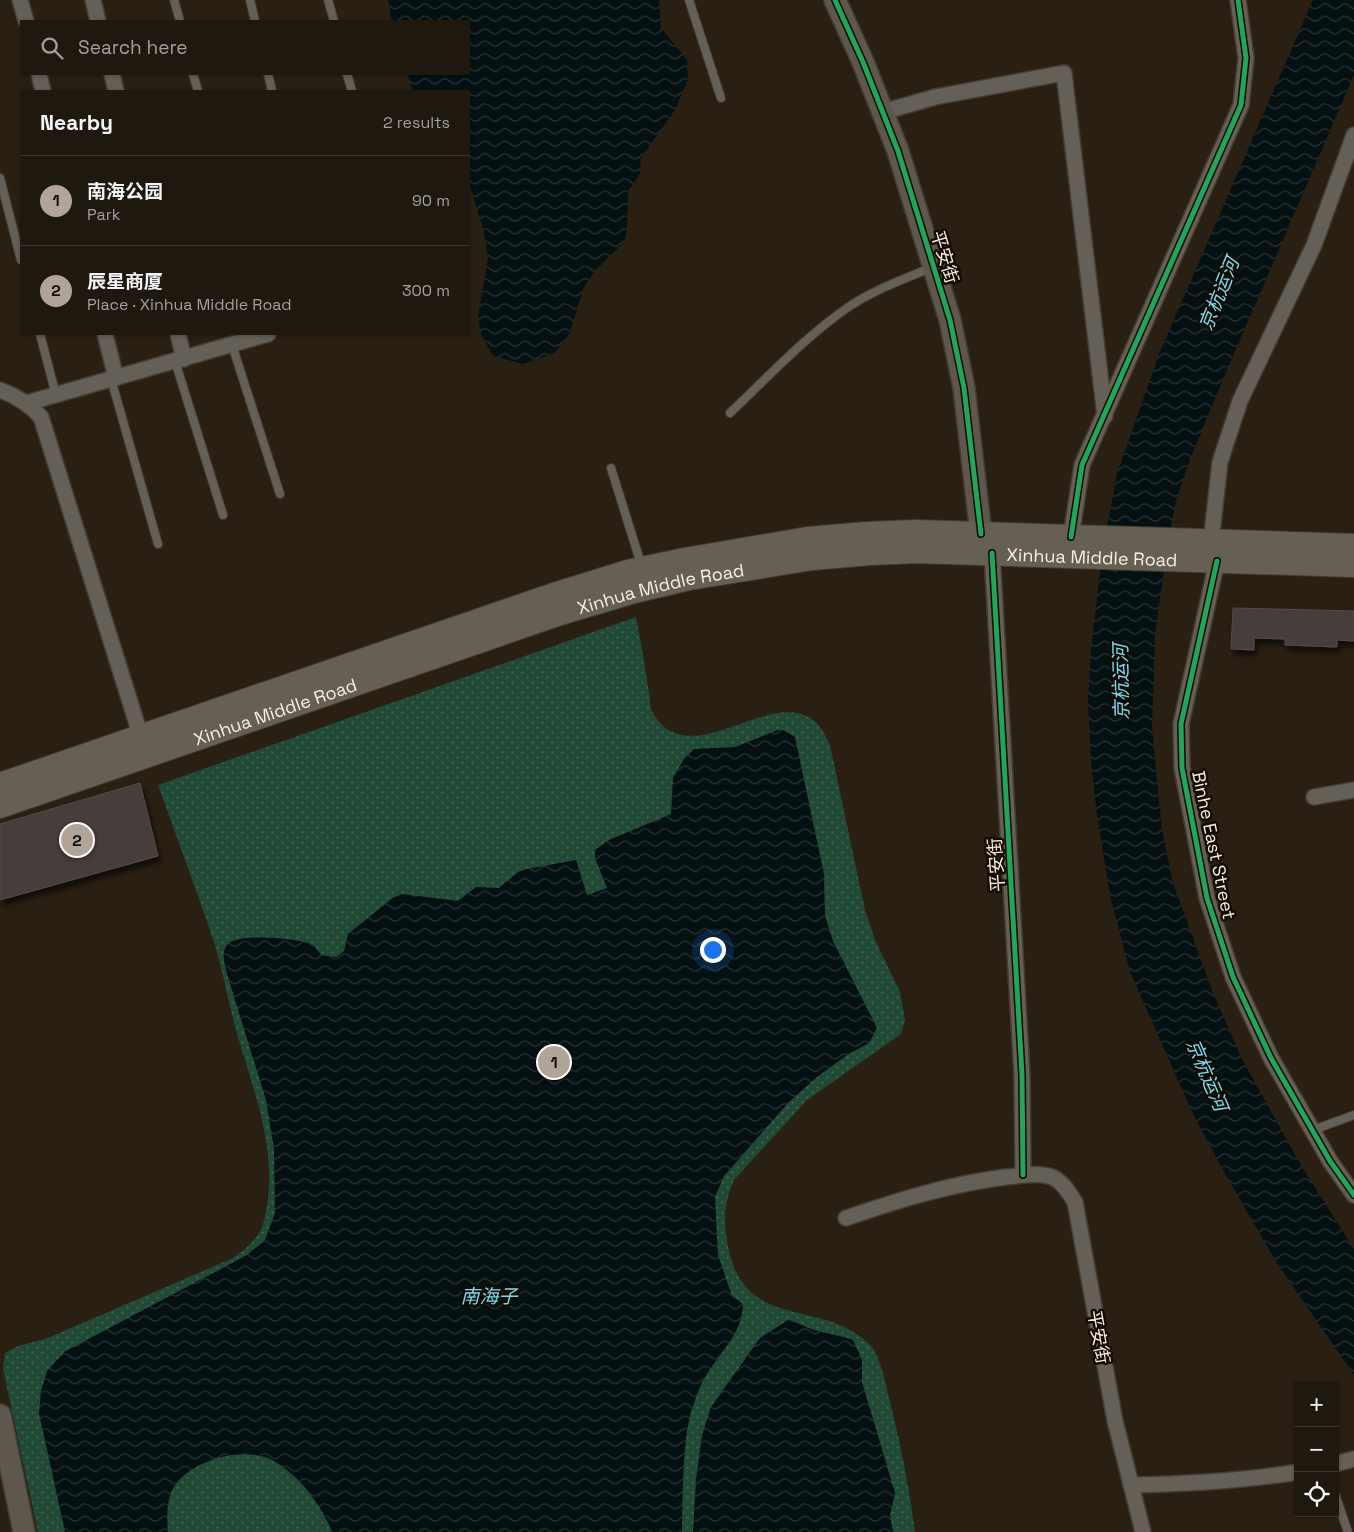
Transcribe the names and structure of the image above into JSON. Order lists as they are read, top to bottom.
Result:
{
  "streets": {
    "main road": ["Xinhua Middle Road"],
    "street": ["平安街", "Binhe East Street"]
  },
  "crossings": [
    ["平安街", "Xinhua Middle Road"],
    ["Xinhua Middle Road", "Binhe East Street"]
  ],
  "water": ["京杭运河", "南海子"],
  "page": {
    "search": "Search here",
    "heading": ["Nearby", "2 results"],
    "list": [
      {
        "mark": "1",
        "name": "南海公园",
        "note": "Park",
        "value": "90 m"
      },
      {
        "mark": "2",
        "name": "辰星商厦",
        "note": "Place · Xinhua Middle Road",
        "value": "300 m"
      }
    ],
    "pins": ["2", "1"],
    "map_buttons": ["+", "−"]
  }
}
